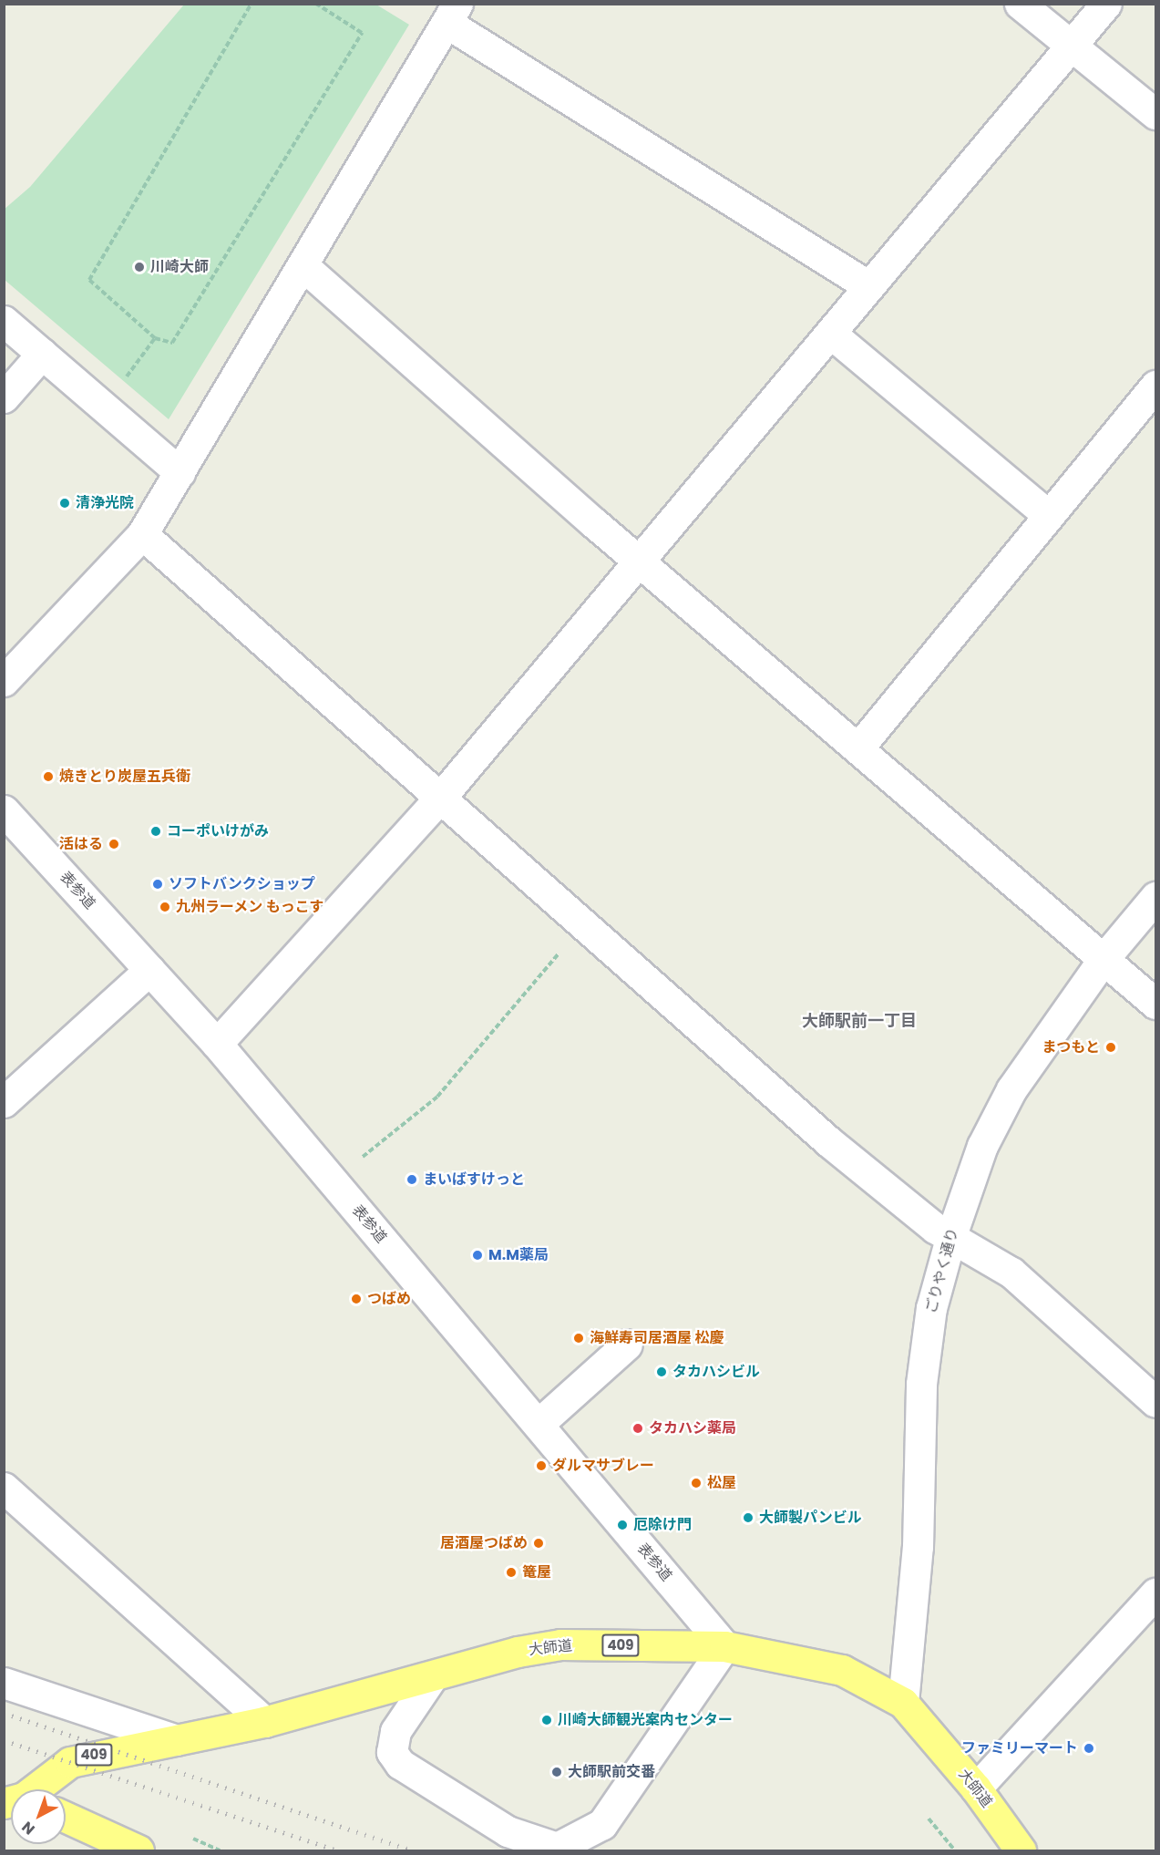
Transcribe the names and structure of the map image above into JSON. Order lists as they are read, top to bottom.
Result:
{
  "streets": {
    "highway": ["409", "大師道"],
    "street": ["表参道", "ごりやく通り"]
  },
  "crossings": [
    ["表参道", "大師道"],
    ["ごりやく通り", "大師道"]
  ],
  "districts": ["大師駅前一丁目"],
  "places": [
    "川崎大師",
    "清浄光院",
    "焼きとり炭屋五兵衛",
    "コーポいけがみ",
    "活はる",
    "ソフトバンクショップ",
    "九州ラーメン もっこす",
    "まつもと",
    "まいばすけっと",
    "M.M薬局",
    "つばめ",
    "海鮮寿司居酒屋 松慶",
    "タカハシビル",
    "タカハシ薬局",
    "ダルマサブレー",
    "松屋",
    "大師製パンビル",
    "厄除け門",
    "居酒屋つばめ",
    "篭屋",
    "川崎大師観光案内センター",
    "ファミリーマート",
    "大師駅前交番"
  ],
  "north": "bottom left"
}
